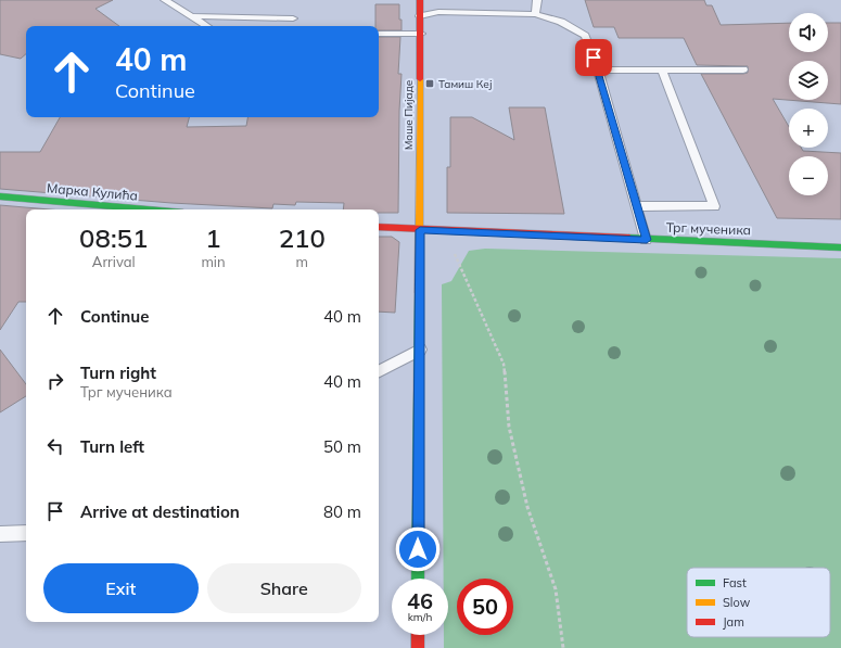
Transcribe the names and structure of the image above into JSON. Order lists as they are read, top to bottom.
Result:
{
  "streets": {
    "main road": ["Моше Пијаде", "Марка Кулића", "Трг мученика"]
  },
  "crossings": [
    ["Моше Пијаде", "Трг мученика"]
  ],
  "places": {
    "transit": ["Тамиш Кеј"]
  },
  "legend": ["Fast", "Slow", "Jam"],
  "page": {
    "map_buttons": ["+", "−"],
    "turn": ["40 m", "Continue"],
    "eta": [
      "08:51",
      "Arrival",
      "1",
      "min",
      "210",
      "m"
    ],
    "list": [
      {
        "name": "Continue",
        "value": "40 m"
      },
      {
        "name": "Turn right",
        "note": "Трг мученика",
        "value": "40 m"
      },
      {
        "name": "Turn left",
        "value": "50 m"
      },
      {
        "name": "Arrive at destination",
        "value": "80 m"
      }
    ],
    "buttons": ["Exit", "Share"],
    "speed": "46 km/h",
    "limit": "50"
  }
}
